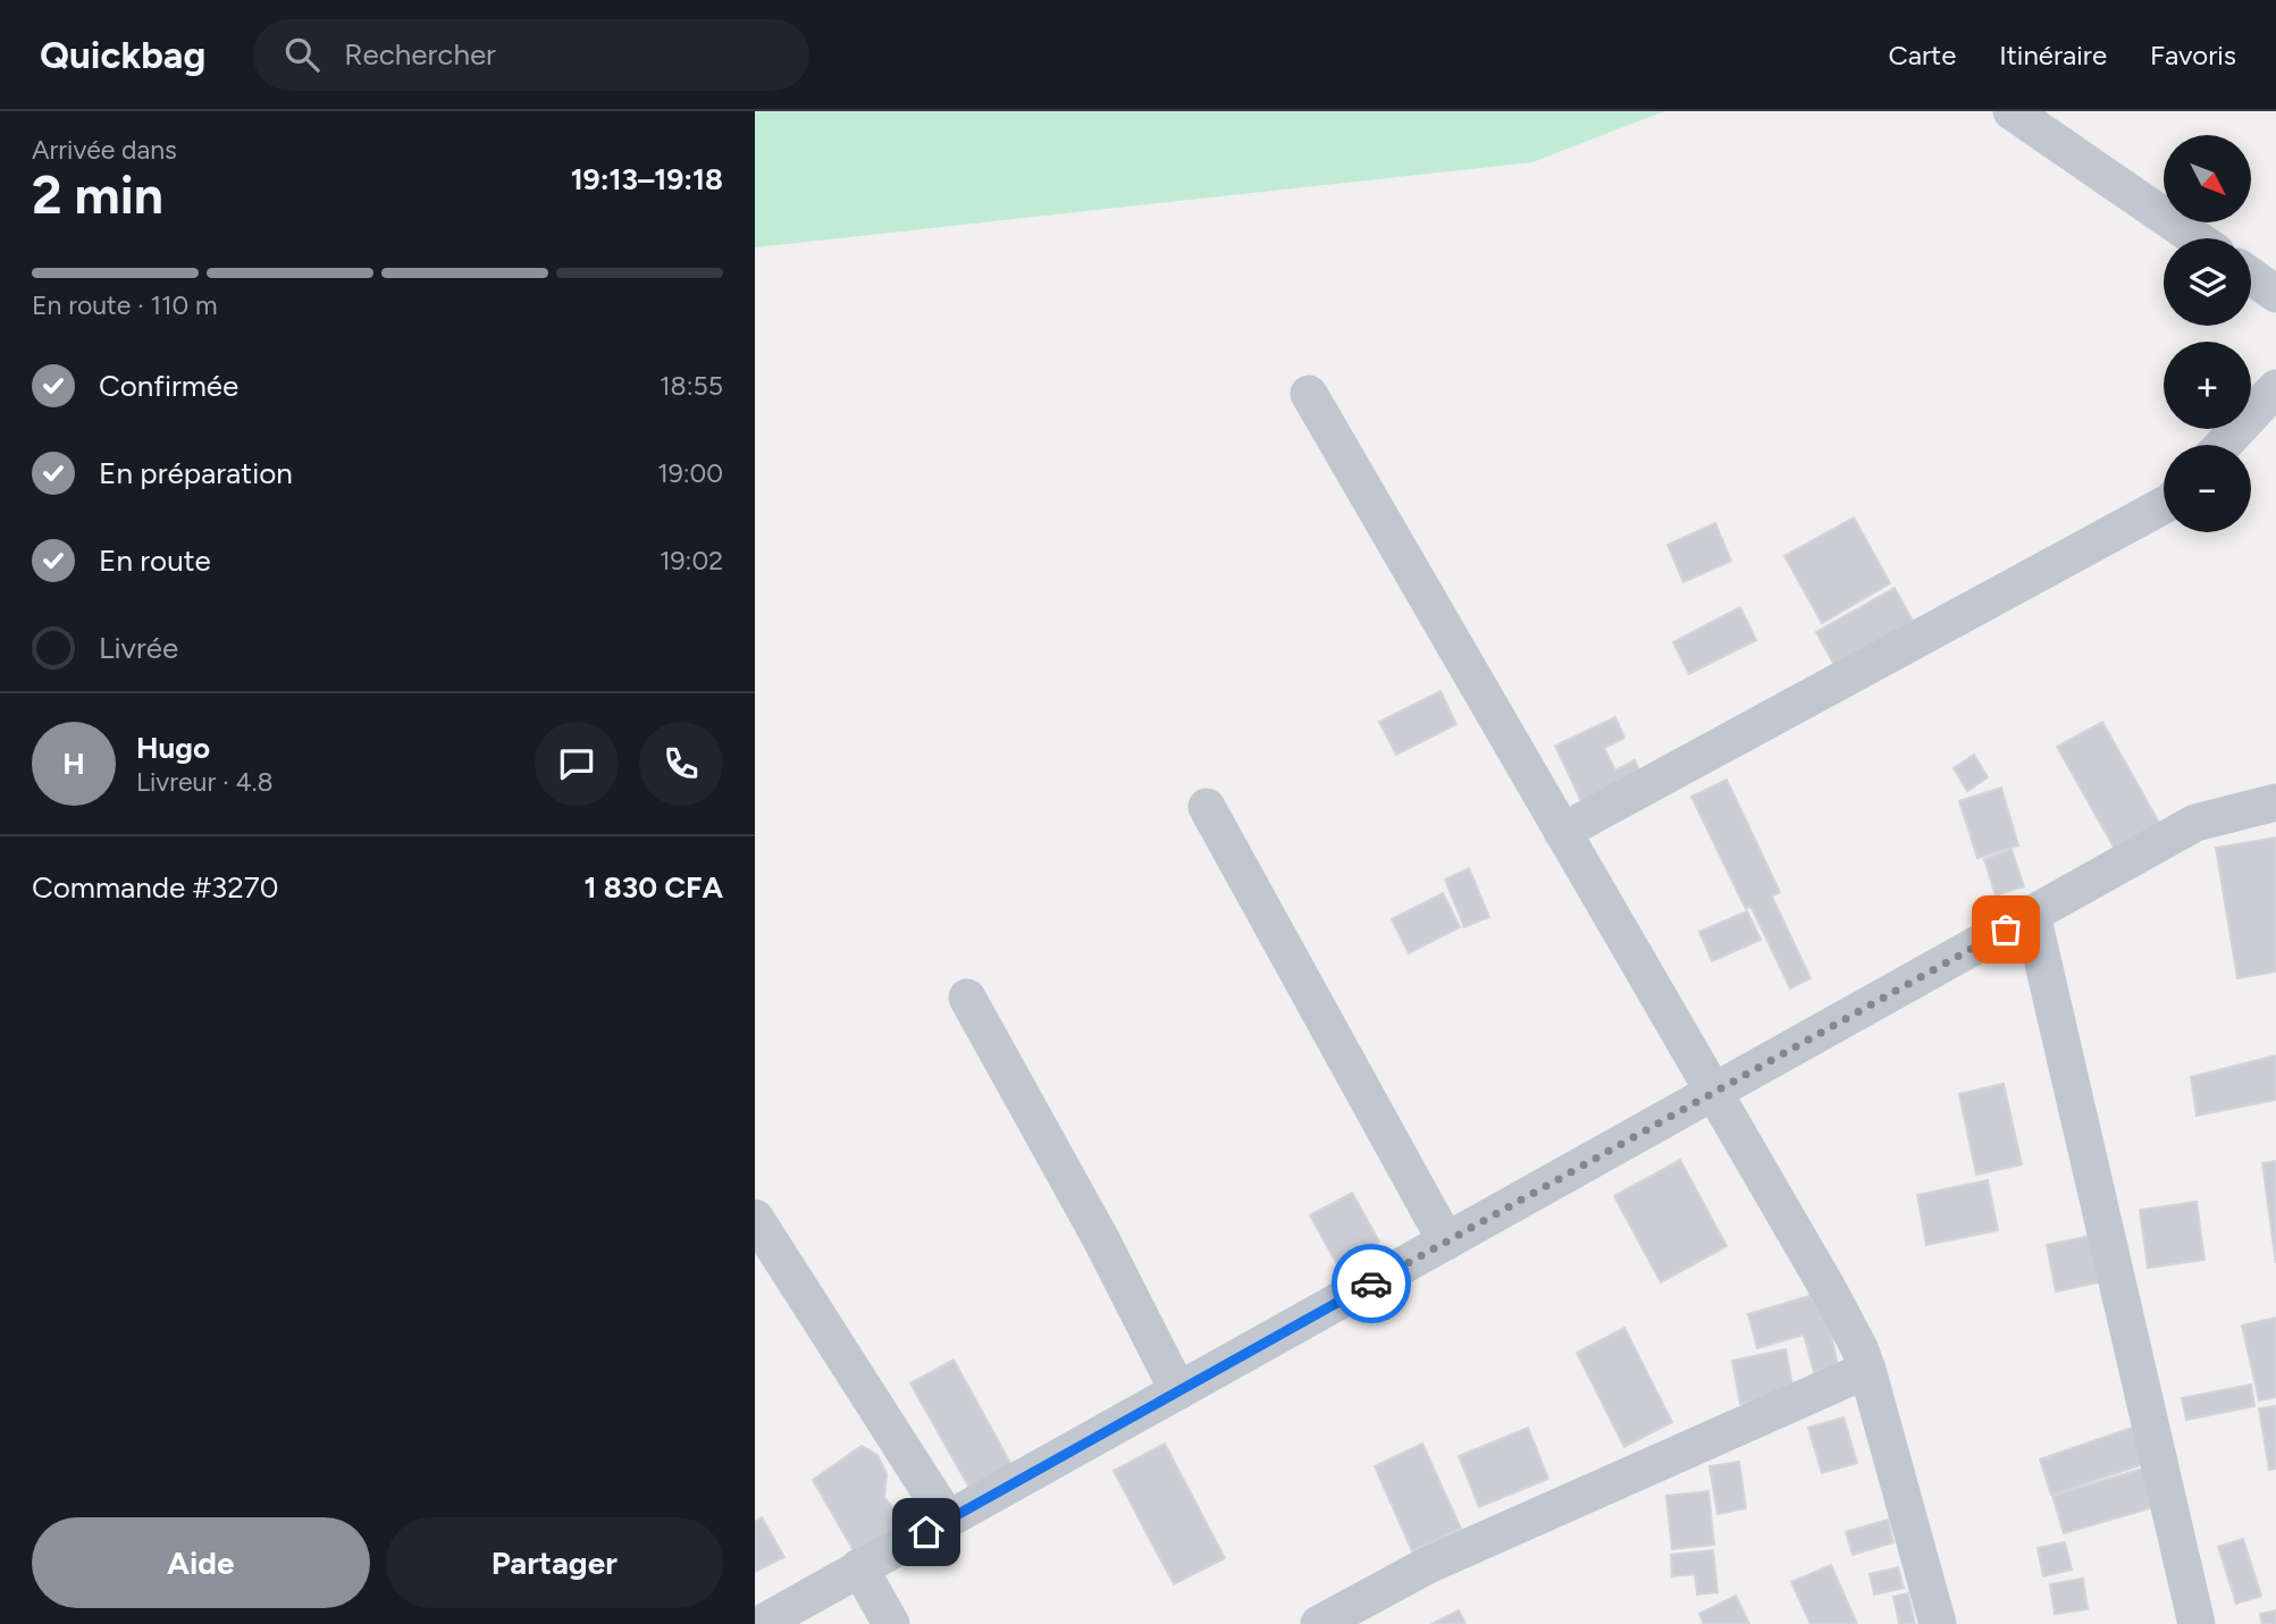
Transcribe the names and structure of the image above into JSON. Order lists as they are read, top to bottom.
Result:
{
  "north": "bottom right",
  "page": {
    "header": "Quickbag",
    "search": "Rechercher",
    "nav": ["Carte", "Itinéraire", "Favoris"],
    "heading": ["2 min", "Arrivée dans", "19:13–19:18"],
    "panel": [
      "Hugo",
      "Livreur · 4.8",
      "Commande #3270",
      "1 830 CFA"
    ],
    "map_buttons": ["+", "−"],
    "bar": "En route · 110 m",
    "list": [
      ["Confirmée", "18:55"],
      ["En préparation", "19:00"],
      ["En route", "19:02"],
      "Livrée"
    ],
    "round": "H",
    "buttons": ["Aide", "Partager"]
  }
}
